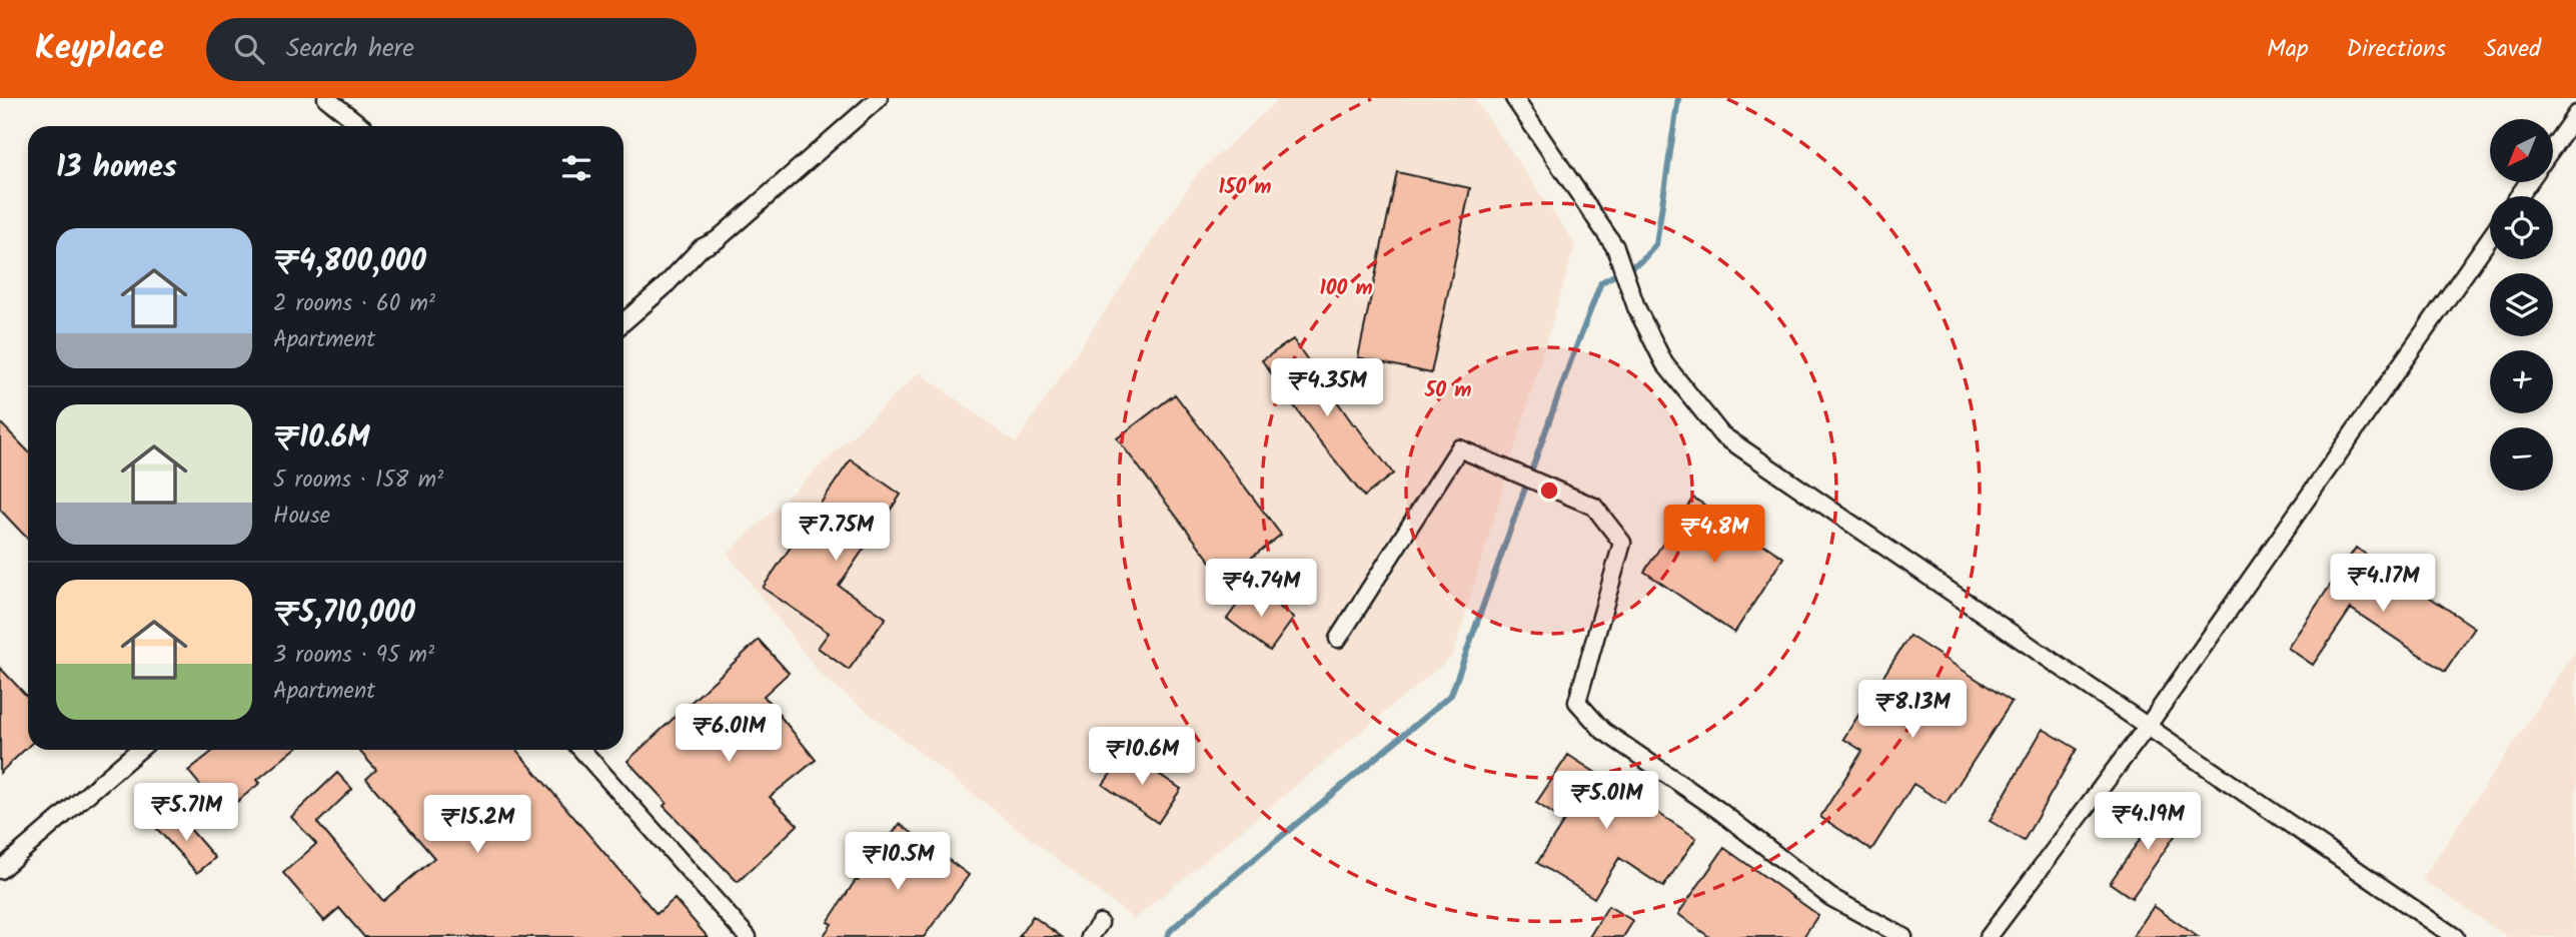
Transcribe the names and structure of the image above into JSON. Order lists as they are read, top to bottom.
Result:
{
  "north": "bottom left",
  "page": {
    "header": "Keyplace",
    "search": "Search here",
    "nav": ["Map", "Directions", "Saved"],
    "map_buttons": ["+", "−"],
    "heading": "13 homes",
    "list": [
      {
        "name": "₹4,800,000",
        "note": "2 rooms · 60 m² · Apartment"
      },
      {
        "name": "₹10.6M",
        "note": "5 rooms · 158 m² · House"
      },
      {
        "name": "₹5,710,000",
        "note": "3 rooms · 95 m² · Apartment"
      }
    ],
    "price": [
      "₹4.35M",
      "₹7.75M",
      "₹4.8M",
      "₹4.17M",
      "₹4.74M",
      "₹8.13M",
      "₹6.01M",
      "₹10.6M",
      "₹5.01M",
      "₹5.71M",
      "₹4.19M",
      "₹15.2M",
      "₹10.5M"
    ]
  },
  "rings": ["150 m", "100 m", "50 m"]
}
